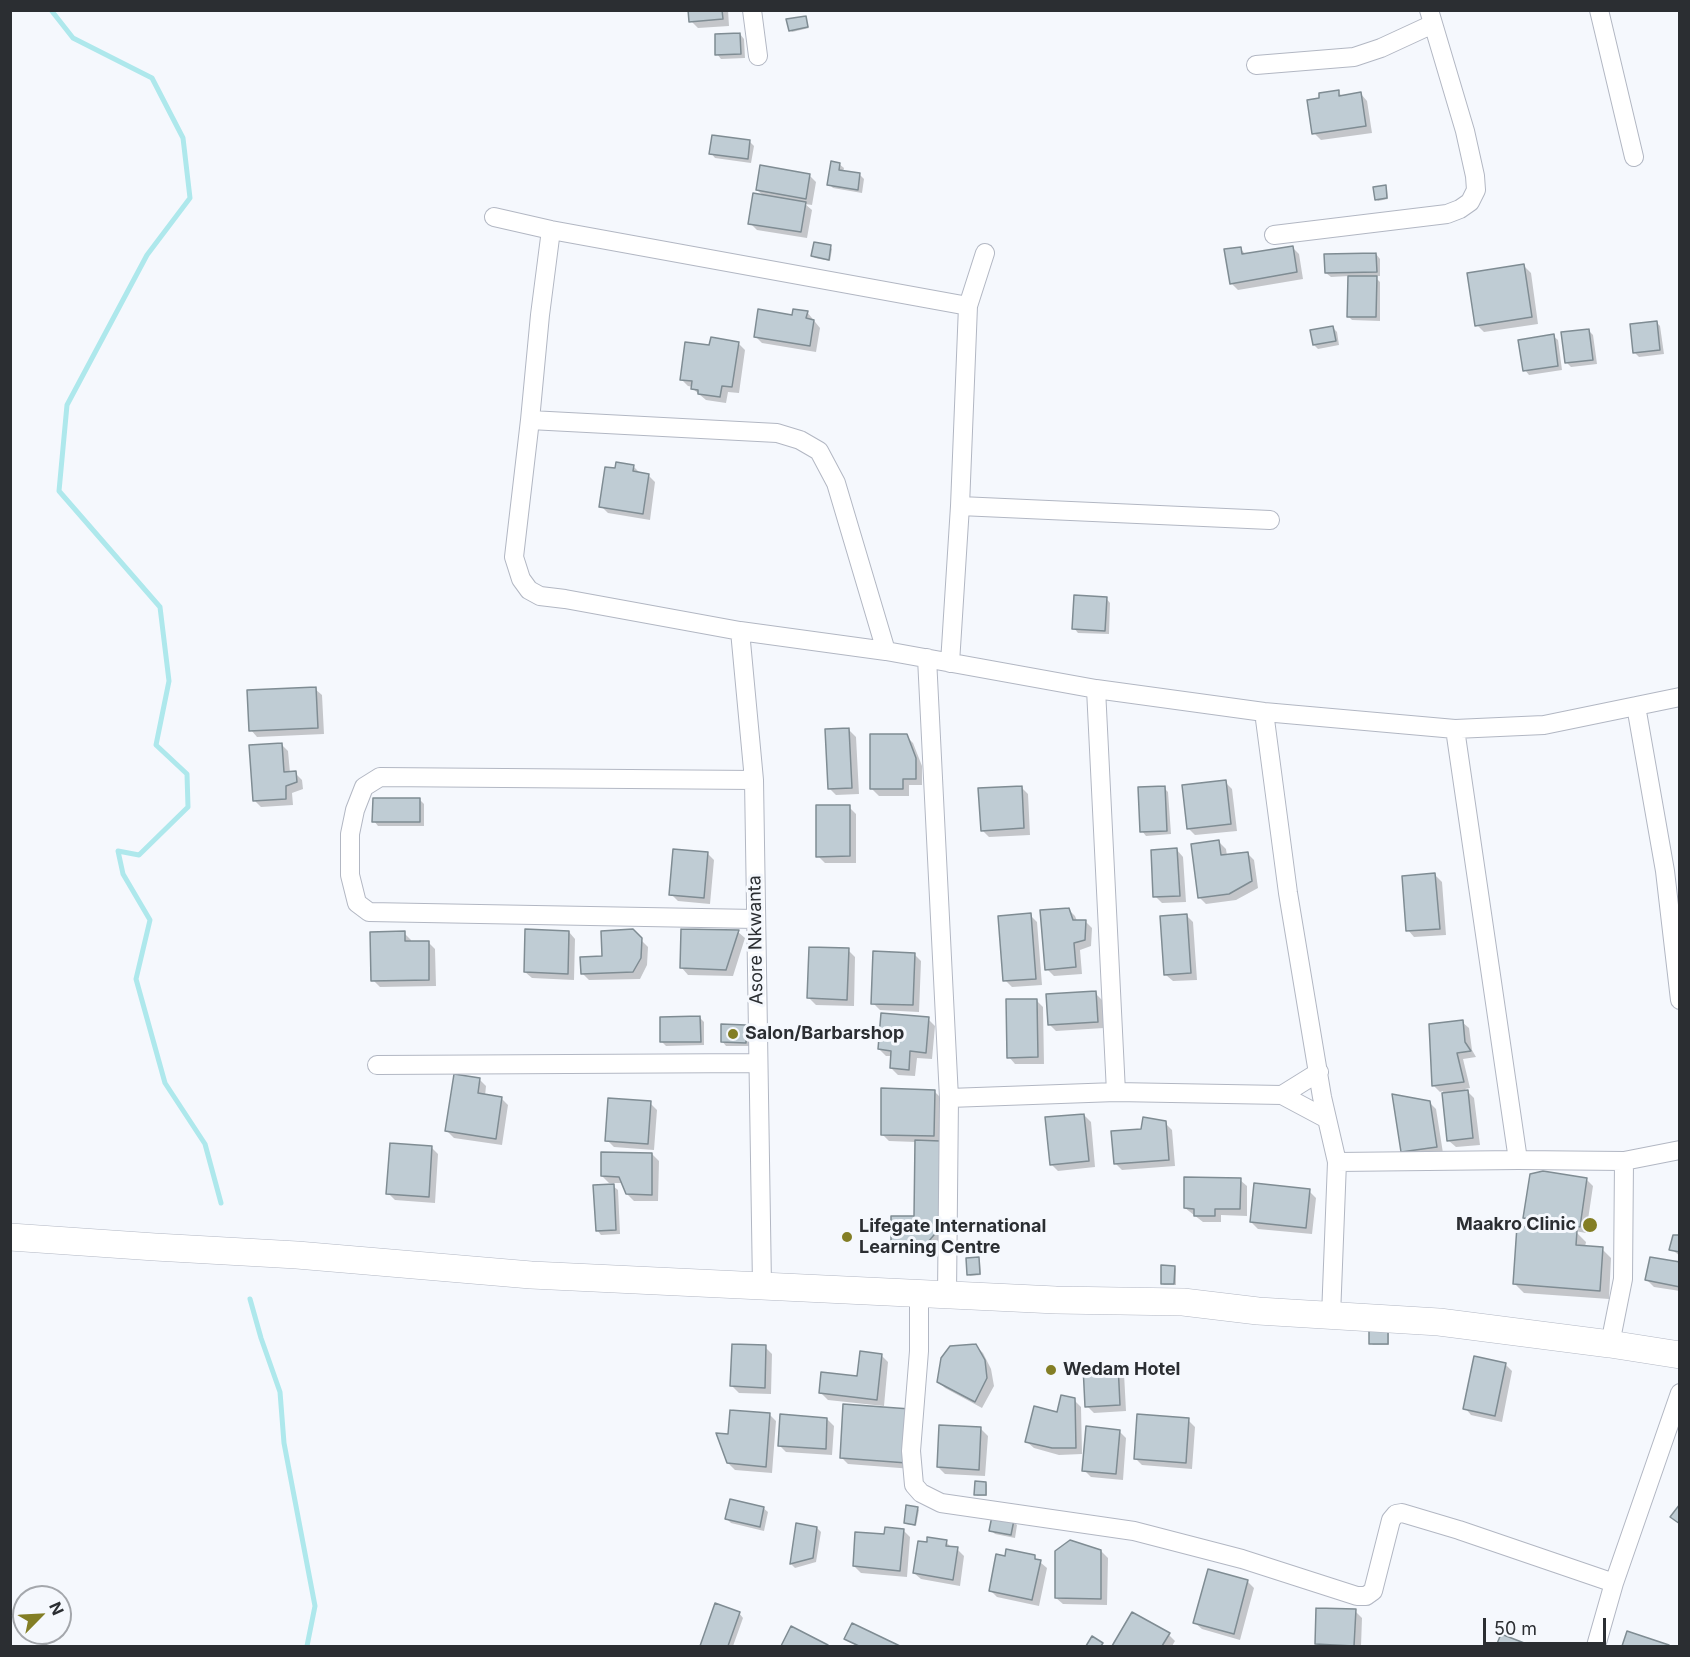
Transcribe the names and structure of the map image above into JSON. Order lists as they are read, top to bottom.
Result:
{
  "streets": {
    "street": ["Asore Nkwanta"]
  },
  "places": [
    "Salon/Barbarshop",
    "Maakro Clinic",
    "Lifegate International Learning Centre",
    "Wedam Hotel"
  ],
  "scale_bar": "50 m",
  "north": "top right"
}
